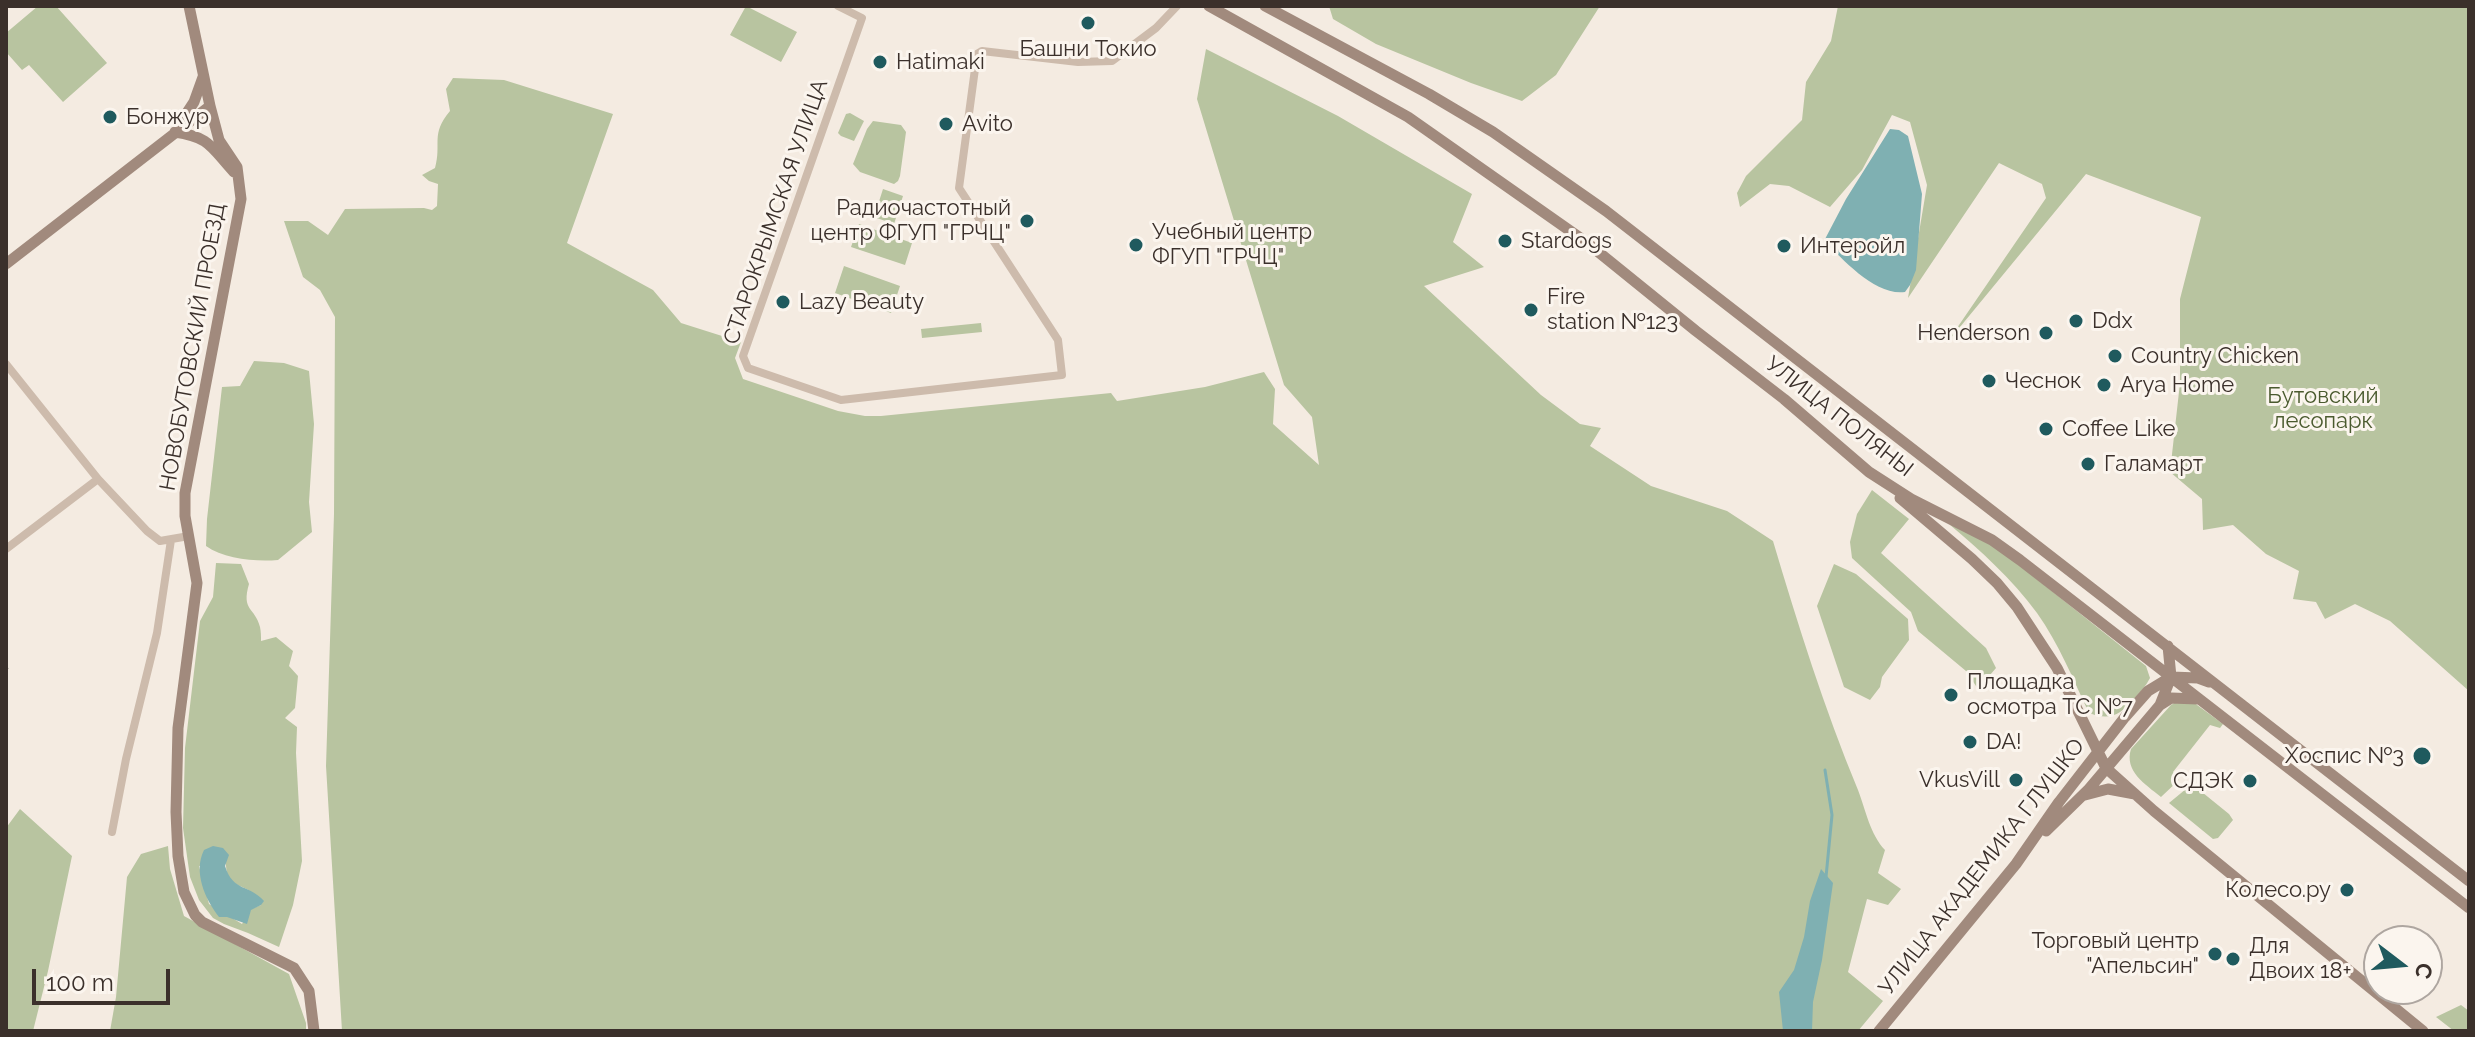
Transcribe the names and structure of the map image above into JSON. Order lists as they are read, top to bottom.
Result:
{
  "streets": {
    "street": [
      "СТАРОКРЫМСКАЯ УЛИЦА",
      "НОВОБУТОВСКИЙ ПРОЕЗД",
      "УЛИЦА ПОЛЯНЫ",
      "УЛИЦА АКАДЕМИКА ГЛУШКО"
    ]
  },
  "crossings": [
    ["УЛИЦА ПОЛЯНЫ", "УЛИЦА АКАДЕМИКА ГЛУШКО"]
  ],
  "parks": ["Бутовский лесопарк"],
  "places": [
    "Башни Токио",
    "Hatimaki",
    "Бонжур",
    "Avito",
    "Радиочастотный центр ФГУП \"ГРЧЦ\"",
    "Stardogs",
    "Учебный центр ФГУП \"ГРЧЦ\"",
    "Интеройл",
    "Lazy Beauty",
    "Fire station №123",
    "Ddx",
    "Henderson",
    "Country Chicken",
    "Чеснок",
    "Arya Home",
    "Coffee Like",
    "Галамарт",
    "Площадка осмотра ТС №7",
    "DA!",
    "Хоспис №3",
    "VkusVill",
    "СДЭК",
    "Колесо.ру",
    "Торговый центр \"Апельсин\"",
    "Для Двоих 18+"
  ],
  "scale_bar": "100 m",
  "north": "right"
}
